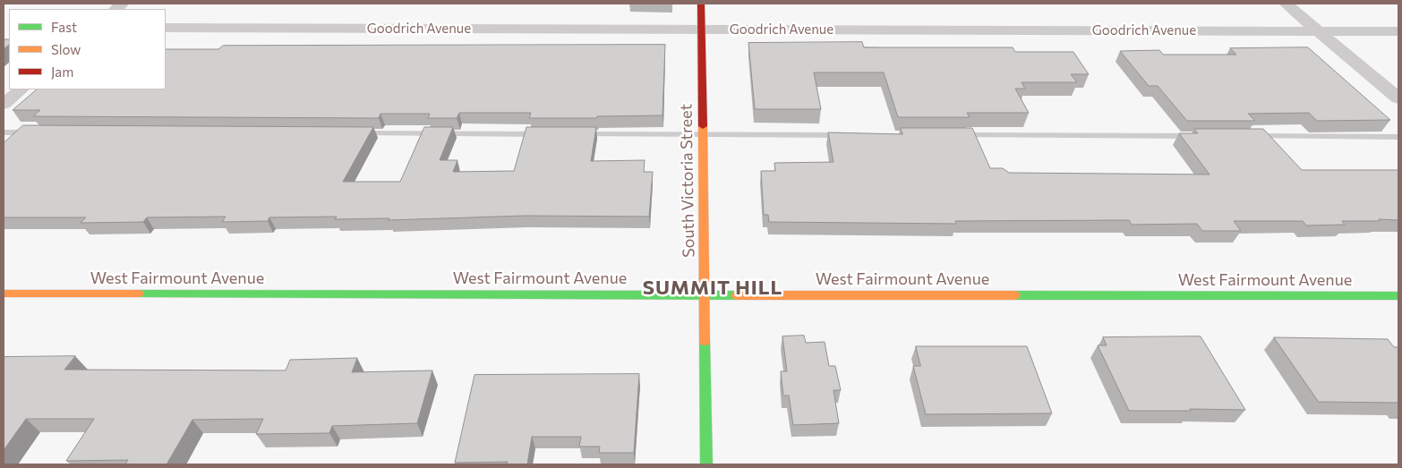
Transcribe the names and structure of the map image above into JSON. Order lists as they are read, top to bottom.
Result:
{
  "streets": {
    "street": ["Goodrich Avenue", "South Victoria Street", "West Fairmount Avenue"]
  },
  "crossings": [
    ["Goodrich Avenue", "South Victoria Street"],
    ["South Victoria Street", "West Fairmount Avenue"]
  ],
  "districts": ["SUMMIT HILL"],
  "legend": ["Fast", "Slow", "Jam"]
}
